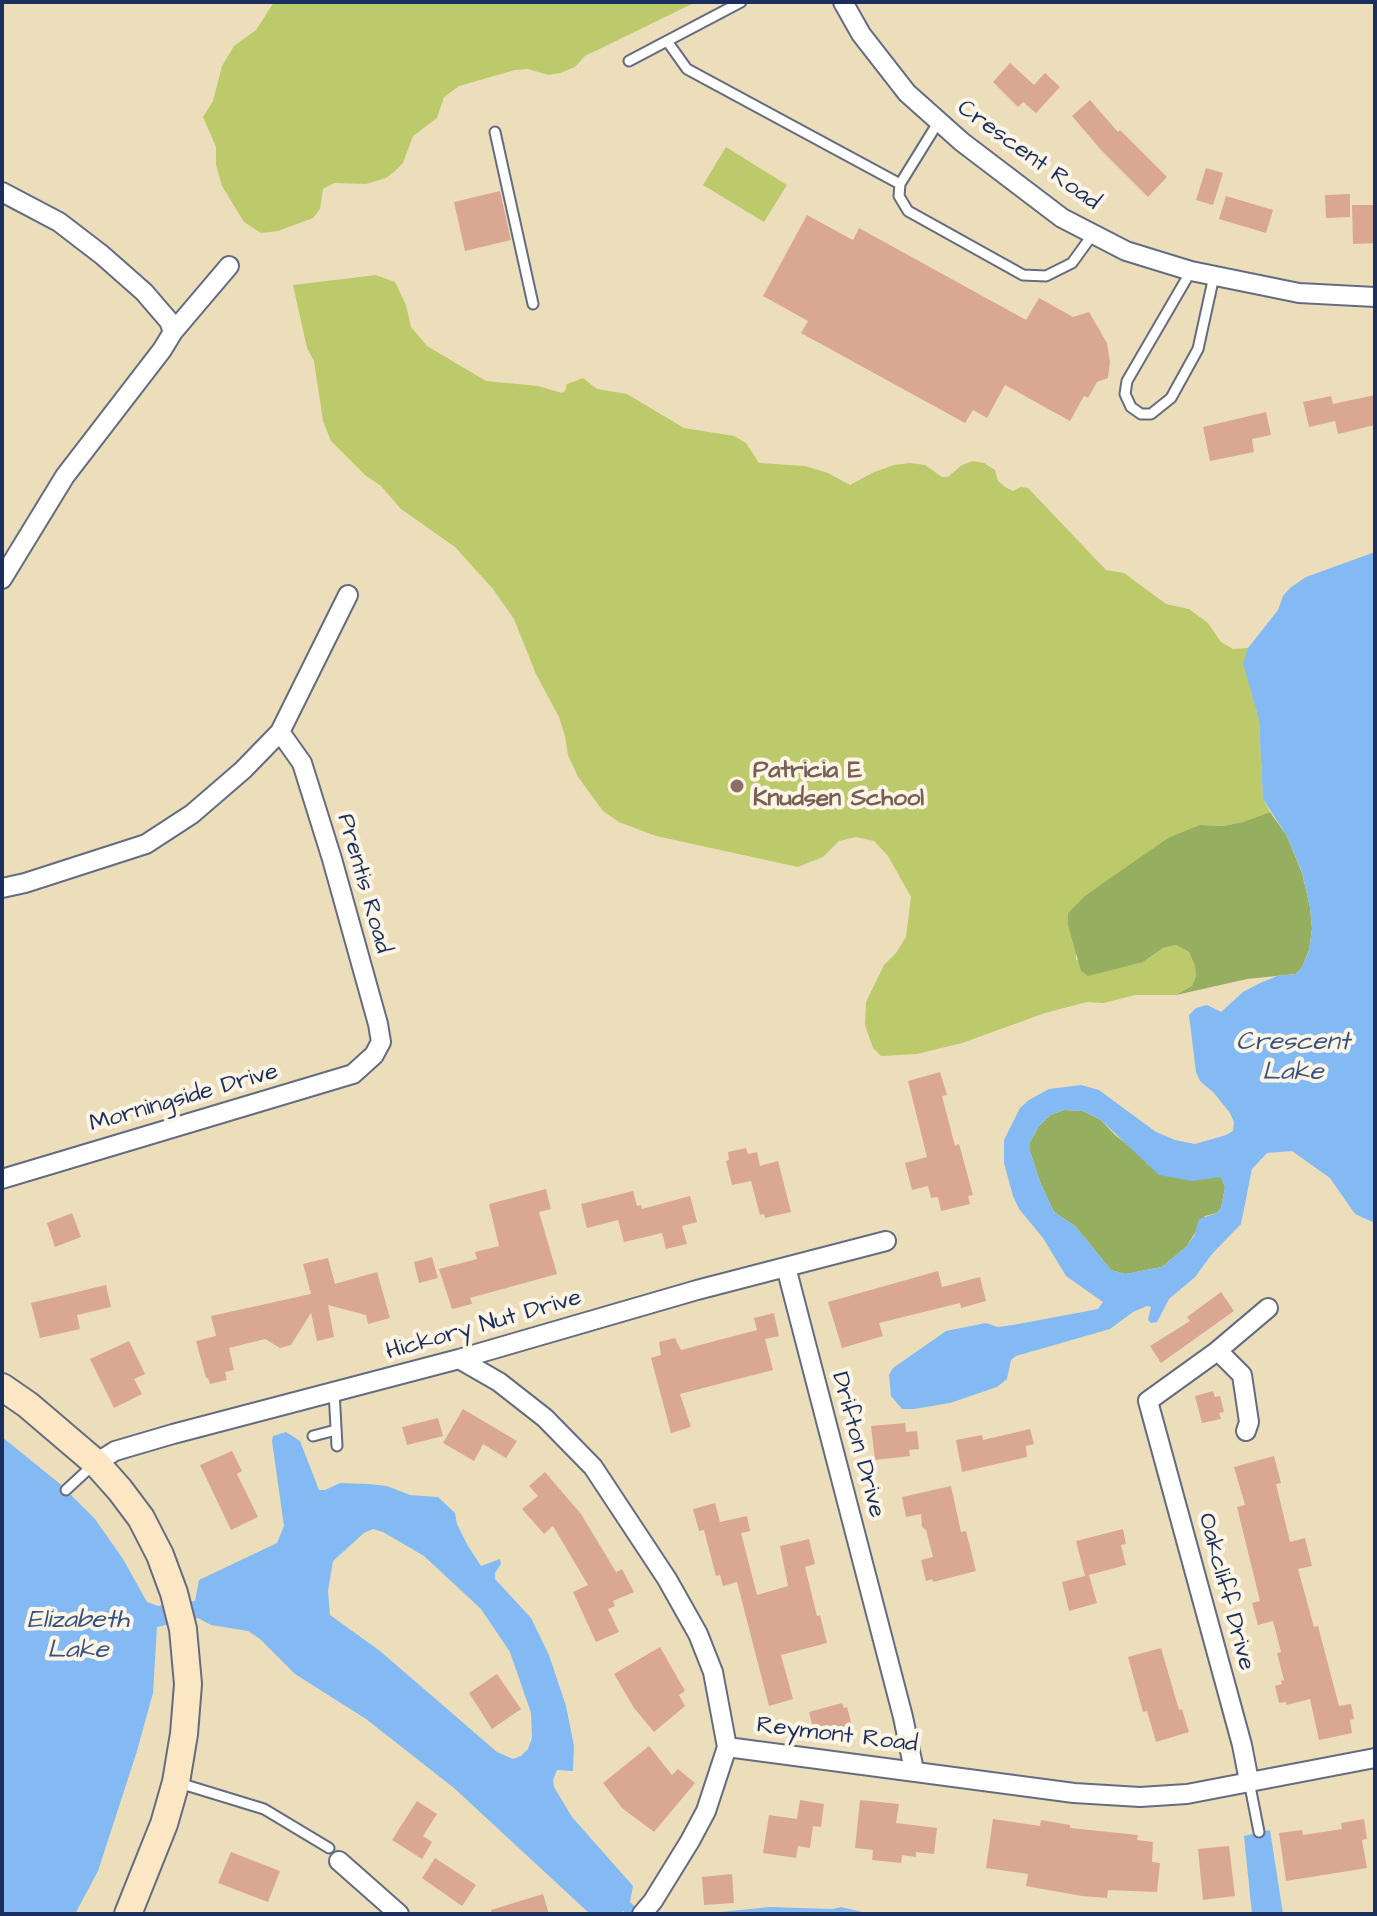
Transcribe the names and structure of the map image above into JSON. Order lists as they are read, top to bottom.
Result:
{
  "streets": {
    "street": [
      "Crescent Road",
      "Prentis Road",
      "Morningside Drive",
      "Hickory Nut Drive",
      "Drifton Drive",
      "Oakcliff Drive",
      "Reymont Road"
    ]
  },
  "crossings": [
    ["Prentis Road", "Morningside Drive"],
    ["Hickory Nut Drive", "Drifton Drive"],
    ["Hickory Nut Drive", "Reymont Road"],
    ["Drifton Drive", "Reymont Road"],
    ["Oakcliff Drive", "Reymont Road"]
  ],
  "water": ["Crescent Lake", "Elizabeth Lake"],
  "places": ["Patricia E Knudsen School"]
}
